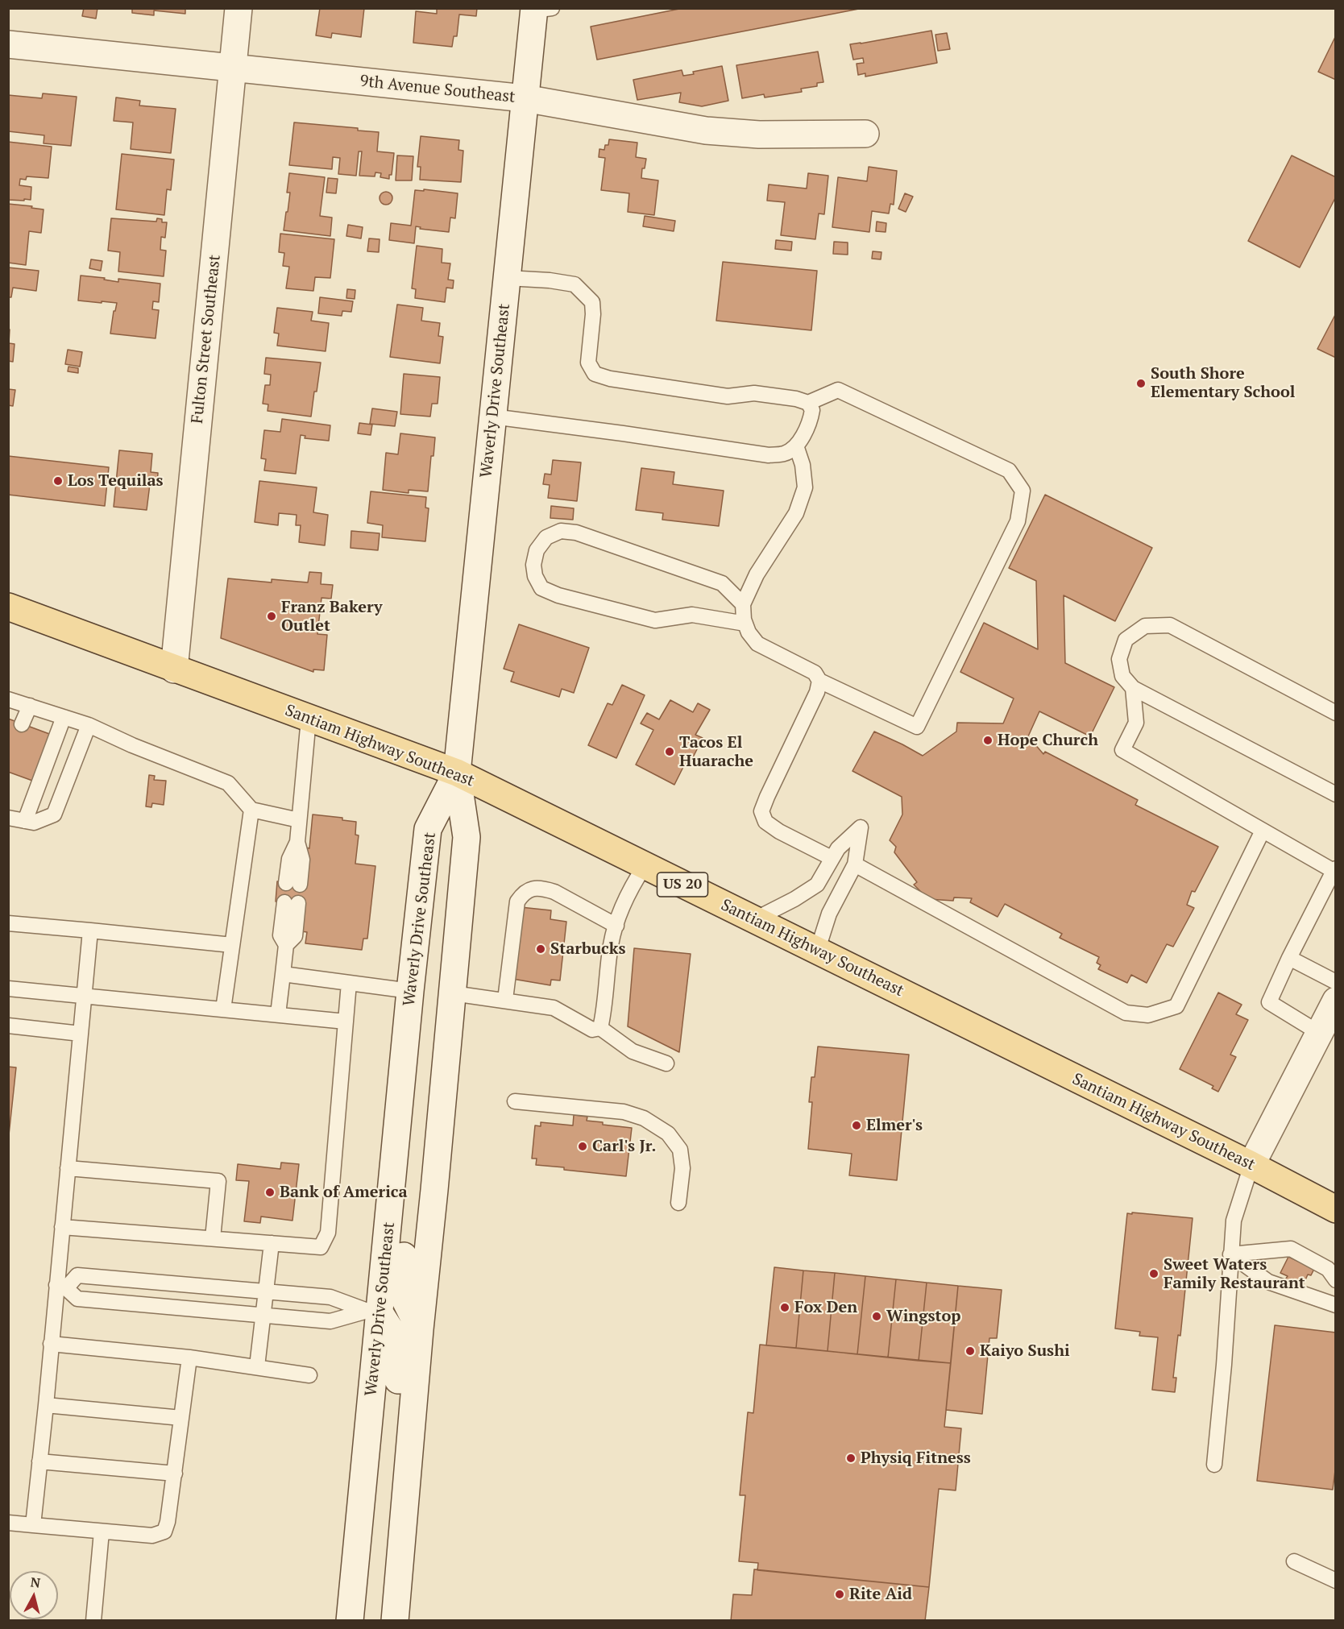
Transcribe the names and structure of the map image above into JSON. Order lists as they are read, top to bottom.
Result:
{
  "streets": {
    "main road": [
      "9th Avenue Southeast",
      "Fulton Street Southeast",
      "Waverly Drive Southeast",
      "Santiam Highway Southeast",
      "US 20"
    ]
  },
  "crossings": [
    ["9th Avenue Southeast", "Fulton Street Southeast"],
    ["9th Avenue Southeast", "Waverly Drive Southeast"],
    ["Fulton Street Southeast", "Santiam Highway Southeast"],
    ["Waverly Drive Southeast", "Santiam Highway Southeast"]
  ],
  "places": [
    "South Shore Elementary School",
    "Los Tequilas",
    "Franz Bakery Outlet",
    "Hope Church",
    "Tacos El Huarache",
    "Starbucks",
    "Elmer's",
    "Carl's Jr.",
    "Bank of America",
    "Sweet Waters Family Restaurant",
    "Fox Den",
    "Wingstop",
    "Kaiyo Sushi",
    "Physiq Fitness",
    "Rite Aid"
  ],
  "north": "top"
}
